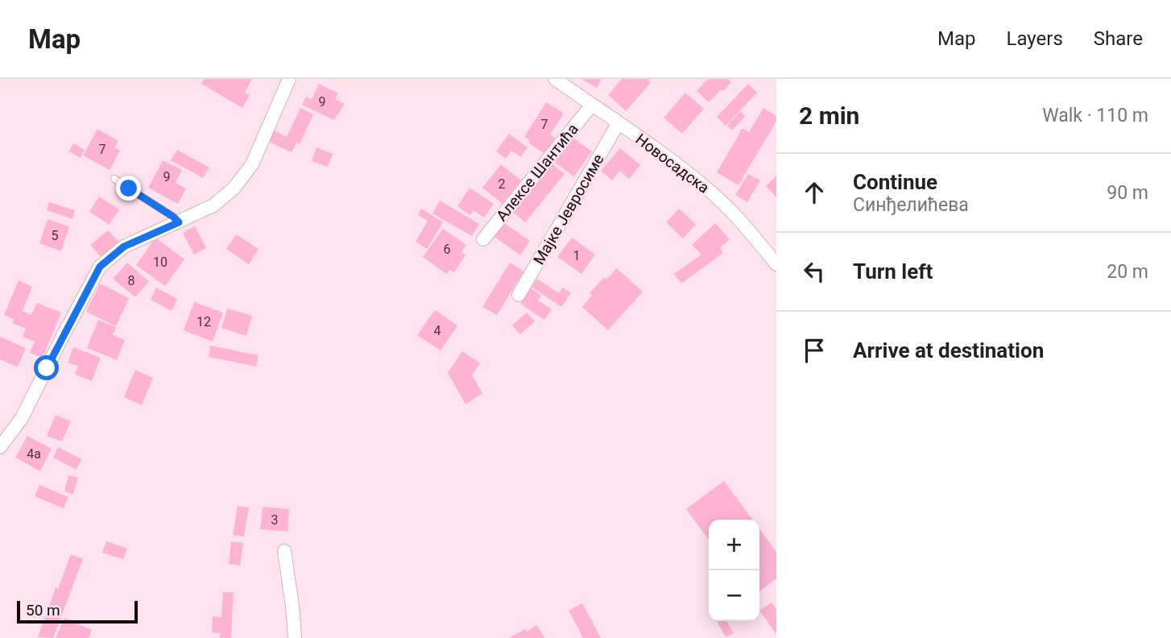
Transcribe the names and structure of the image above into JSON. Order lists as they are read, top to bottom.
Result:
{
  "streets": {
    "street": ["Новосадска", "Алексе Шантића", "Мајке Јевросиме"]
  },
  "crossings": [
    ["Новосадска", "Алексе Шантића"],
    ["Новосадска", "Мајке Јевросиме"]
  ],
  "house_numbers": [
    "9",
    "7",
    "7",
    "9",
    "2",
    "5",
    "6",
    "1",
    "10",
    "8",
    "12",
    "4",
    "4a",
    "3"
  ],
  "scale_bar": "50 m",
  "page": {
    "header": "Map",
    "nav": ["Map", "Layers", "Share"],
    "heading": ["2 min", "Walk · 110 m"],
    "list": [
      ["Continue", "Синђелићева", "90 m"],
      ["Turn left", "20 m"],
      "Arrive at destination"
    ],
    "map_buttons": ["+", "−"],
    "scale": "50 m"
  }
}
